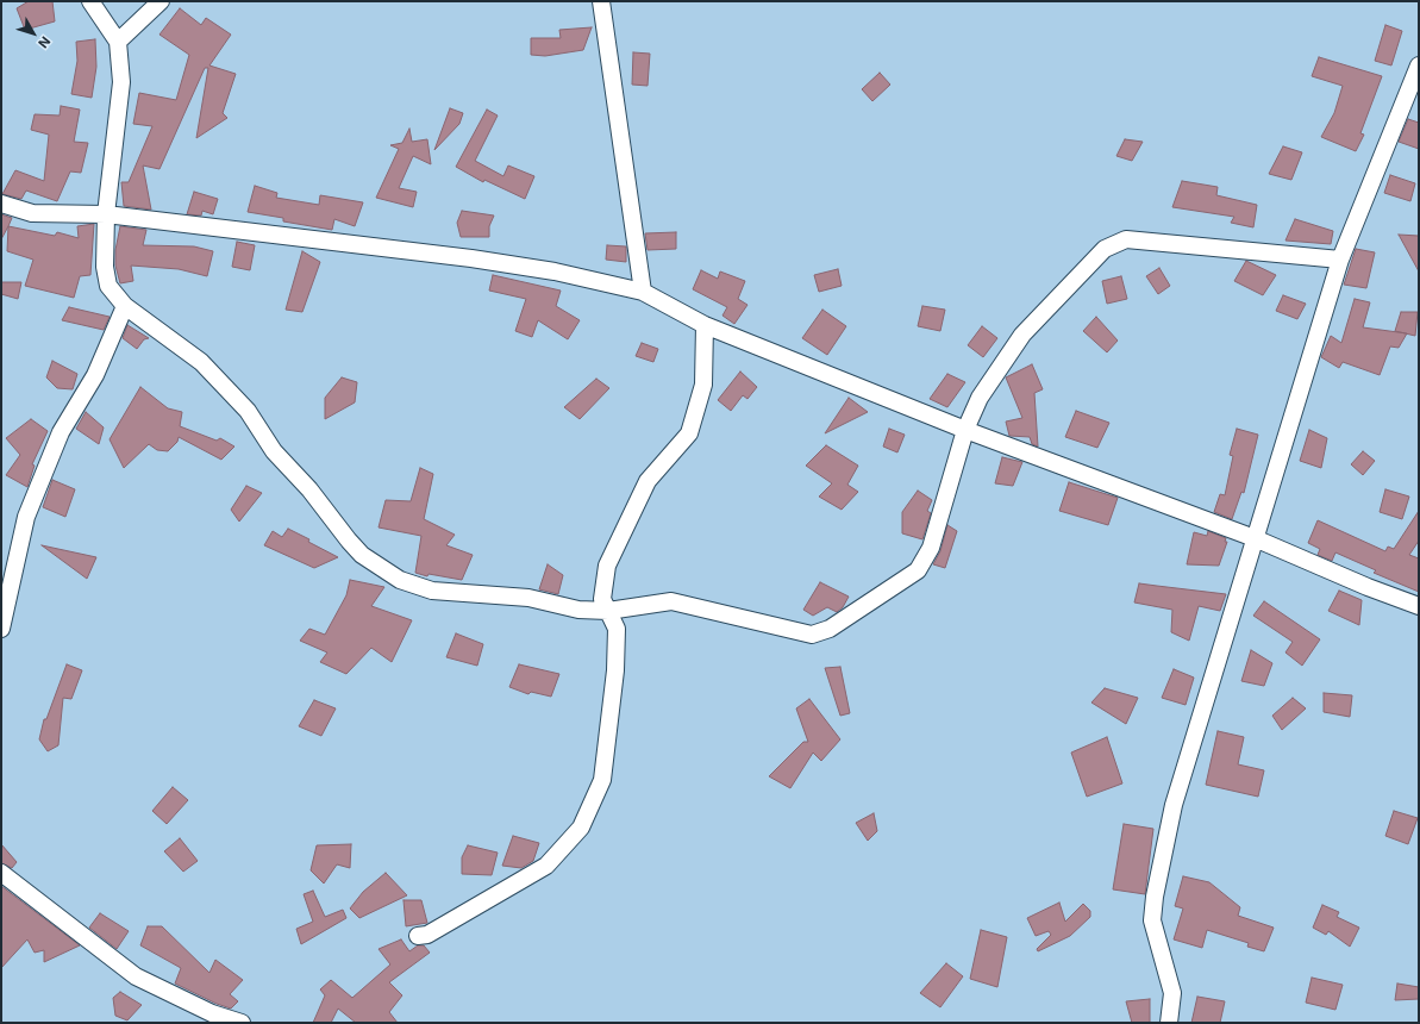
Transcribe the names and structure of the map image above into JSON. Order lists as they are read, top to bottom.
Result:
{
  "north": "bottom right"
}
